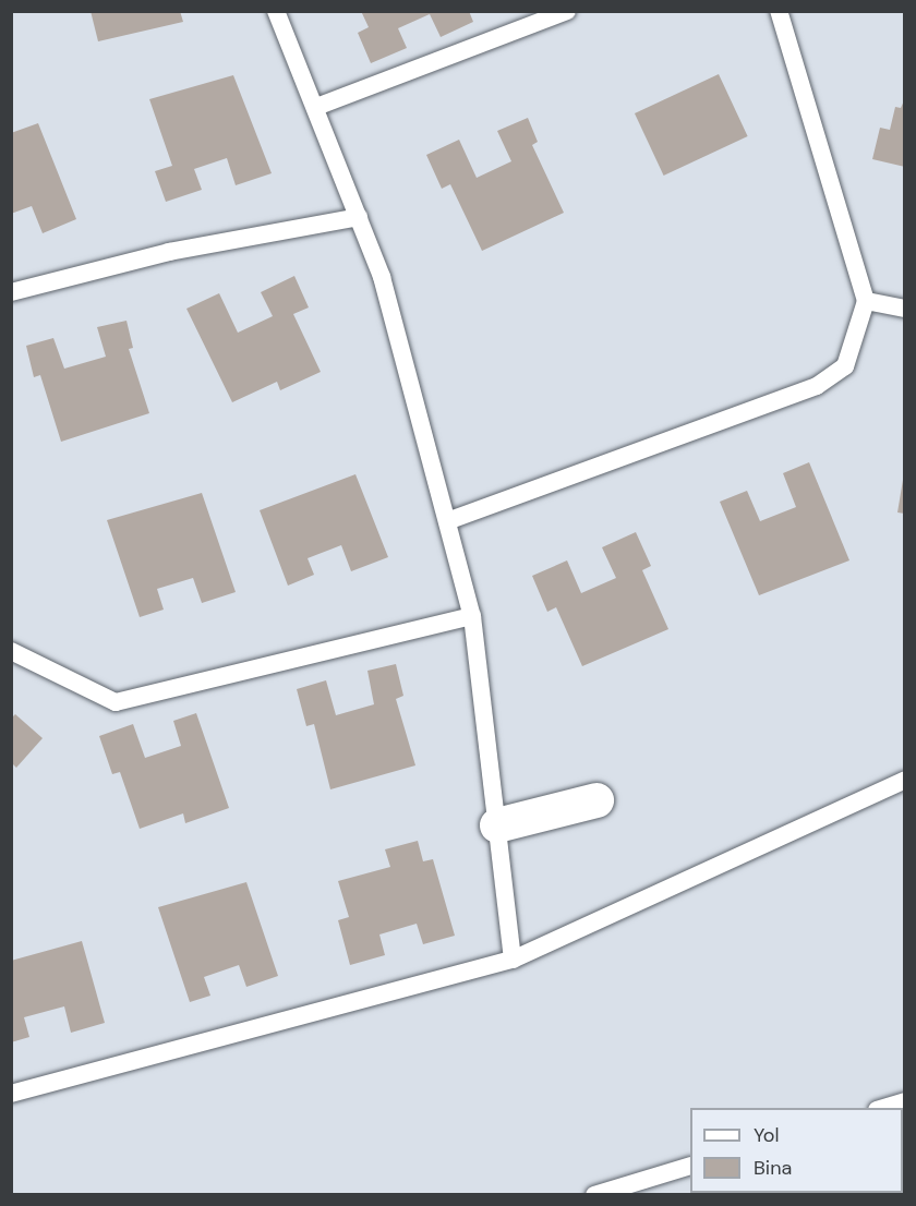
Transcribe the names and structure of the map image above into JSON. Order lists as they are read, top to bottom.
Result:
{
  "legend": ["Yol", "Bina"]
}
